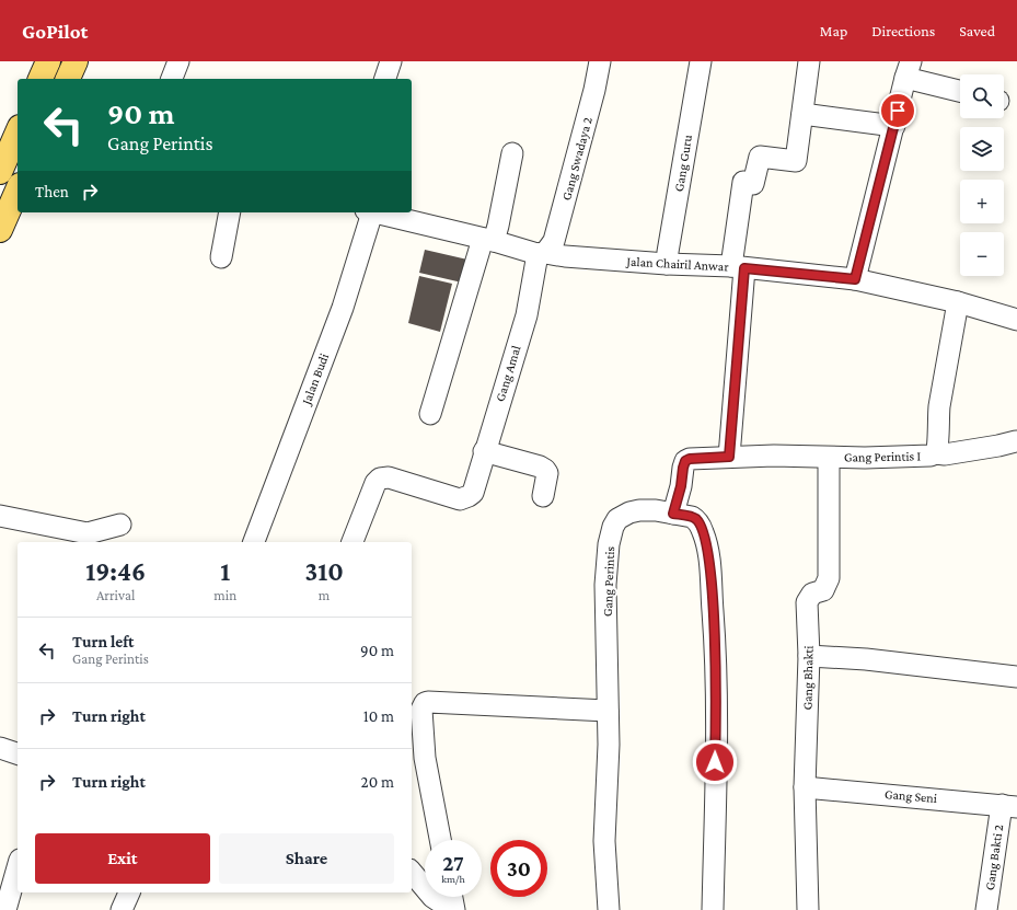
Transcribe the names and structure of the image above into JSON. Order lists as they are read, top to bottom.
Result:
{
  "streets": {
    "street": [
      "Gang Swadaya 2",
      "Gang Guru",
      "Jalan Chairil Anwar",
      "Gang Amal",
      "Jalan Budi",
      "Gang Perintis I",
      "Gang Perintis",
      "Gang Bhakti",
      "Gang Seni",
      "Gang Bakti 2"
    ]
  },
  "crossings": [
    ["Gang Swadaya 2", "Jalan Chairil Anwar"],
    ["Gang Swadaya 2", "Gang Amal"],
    ["Gang Guru", "Jalan Chairil Anwar"],
    ["Jalan Chairil Anwar", "Gang Amal"],
    ["Jalan Chairil Anwar", "Gang Perintis I"],
    ["Gang Perintis I", "Gang Perintis"],
    ["Gang Perintis I", "Gang Bhakti"],
    ["Gang Bhakti", "Gang Seni"],
    ["Gang Seni", "Gang Bakti 2"]
  ],
  "page": {
    "header": "GoPilot",
    "nav": ["Map", "Directions", "Saved"],
    "map_buttons": ["+", "−"],
    "turn": ["90 m", "Gang Perintis"],
    "then": "Then",
    "eta": [
      "19:46",
      "Arrival",
      "1",
      "min",
      "310",
      "m"
    ],
    "list": [
      {
        "name": "Turn left",
        "note": "Gang Perintis",
        "value": "90 m"
      },
      {
        "name": "Turn right",
        "value": "10 m"
      },
      {
        "name": "Turn right",
        "value": "20 m"
      }
    ],
    "buttons": ["Exit", "Share"],
    "speed": "27 km/h",
    "limit": "30"
  }
}
